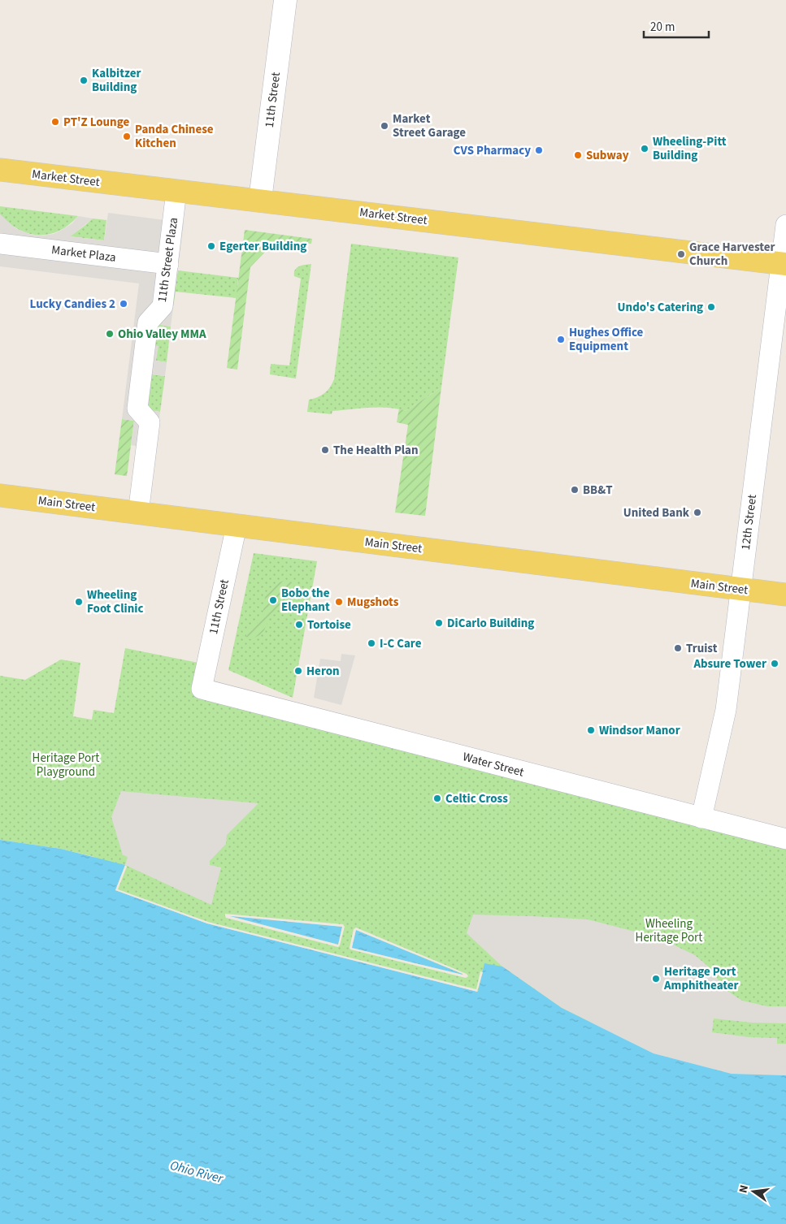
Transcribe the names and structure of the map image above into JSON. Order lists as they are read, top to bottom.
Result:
{
  "streets": {
    "main road": ["Market Street", "Main Street"],
    "street": [
      "11th Street",
      "Market Plaza",
      "11th Street Plaza",
      "12th Street",
      "Water Street"
    ]
  },
  "crossings": [
    ["11th Street", "Market Street"],
    ["11th Street", "Main Street"],
    ["11th Street", "Water Street"],
    ["Market Street", "11th Street Plaza"],
    ["Market Street", "12th Street"],
    ["Market Plaza", "11th Street Plaza"],
    ["11th Street Plaza", "Main Street"],
    ["Main Street", "12th Street"],
    ["12th Street", "Water Street"]
  ],
  "water": ["Ohio River"],
  "parks": ["Heritage Port Playground", "Wheeling Heritage Port"],
  "places": [
    "Kalbitzer Building",
    "PT'Z Lounge",
    "Market Street Garage",
    "Panda Chinese Kitchen",
    "Wheeling-Pitt Building",
    "CVS Pharmacy",
    "Subway",
    "Egerter Building",
    "Grace Harvester Church",
    "Lucky Candies 2",
    "Undo's Catering",
    "Ohio Valley MMA",
    "Hughes Office Equipment",
    "The Health Plan",
    "BB&T",
    "United Bank",
    "Bobo the Elephant",
    "Wheeling Foot Clinic",
    "Mugshots",
    "DiCarlo Building",
    "Tortoise",
    "I-C Care",
    "Truist",
    "Absure Tower",
    "Heron",
    "Windsor Manor",
    "Celtic Cross",
    "Heritage Port Amphitheater"
  ],
  "scale_bar": "20 m",
  "north": "left"
}
